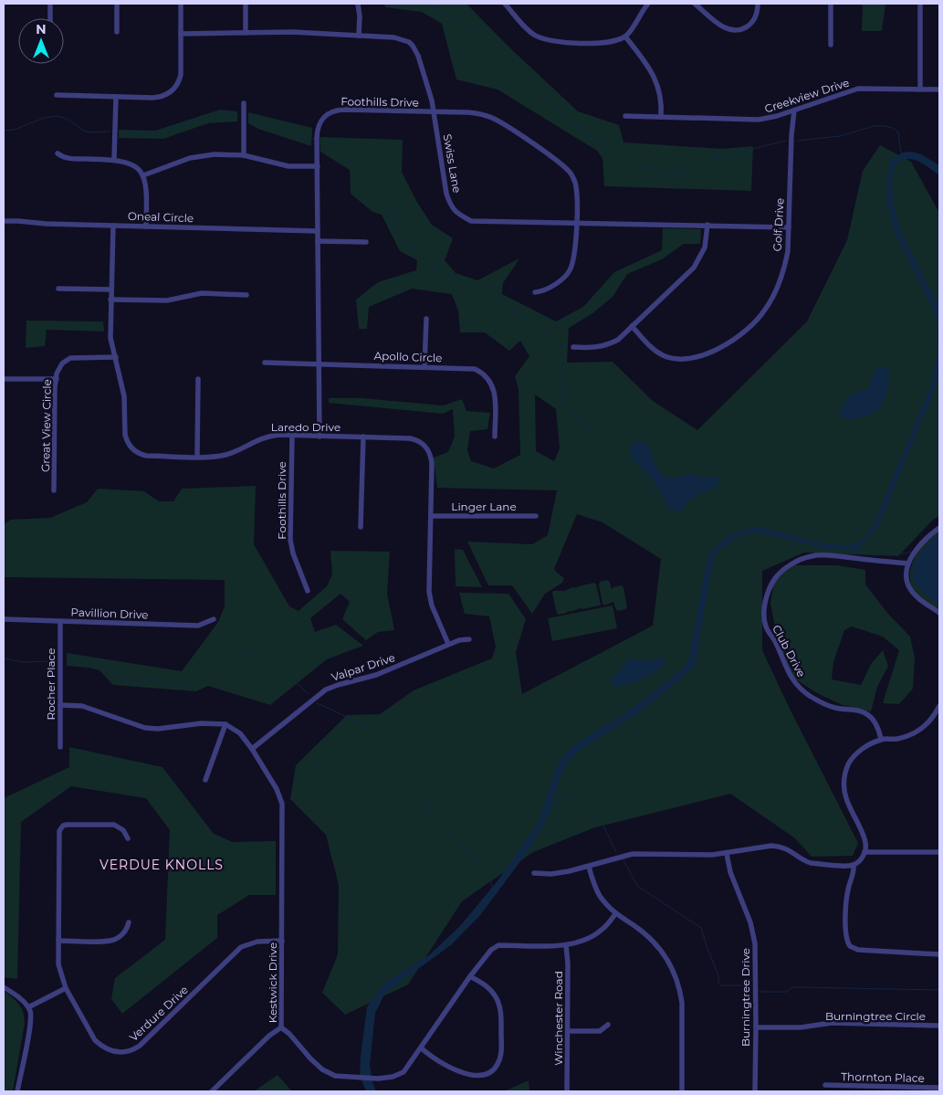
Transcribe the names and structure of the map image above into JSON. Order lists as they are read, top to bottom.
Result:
{
  "streets": {
    "street": [
      "Creekview Drive",
      "Foothills Drive",
      "Swiss Lane",
      "Oneal Circle",
      "Golf Drive",
      "Apollo Circle",
      "Great View Circle",
      "Laredo Drive",
      "Linger Lane",
      "Pavillion Drive",
      "Club Drive",
      "Valpar Drive",
      "Rocher Place",
      "Kestwick Drive",
      "Burningtree Drive",
      "Verdure Drive",
      "Burningtree Circle",
      "Winchester Road",
      "Thornton Place"
    ]
  },
  "crossings": [
    ["Creekview Drive", "Golf Drive"],
    ["Foothills Drive", "Swiss Lane"],
    ["Foothills Drive", "Oneal Circle"],
    ["Foothills Drive", "Apollo Circle"],
    ["Foothills Drive", "Laredo Drive"],
    ["Swiss Lane", "Golf Drive"],
    ["Oneal Circle", "Laredo Drive"],
    ["Great View Circle", "Laredo Drive"],
    ["Laredo Drive", "Linger Lane"],
    ["Laredo Drive", "Valpar Drive"],
    ["Pavillion Drive", "Rocher Place"],
    ["Valpar Drive", "Kestwick Drive"],
    ["Kestwick Drive", "Verdure Drive"],
    ["Kestwick Drive", "Winchester Road"],
    ["Burningtree Drive", "Burningtree Circle"]
  ],
  "districts": ["VERDUE KNOLLS"],
  "north": "top"
}
